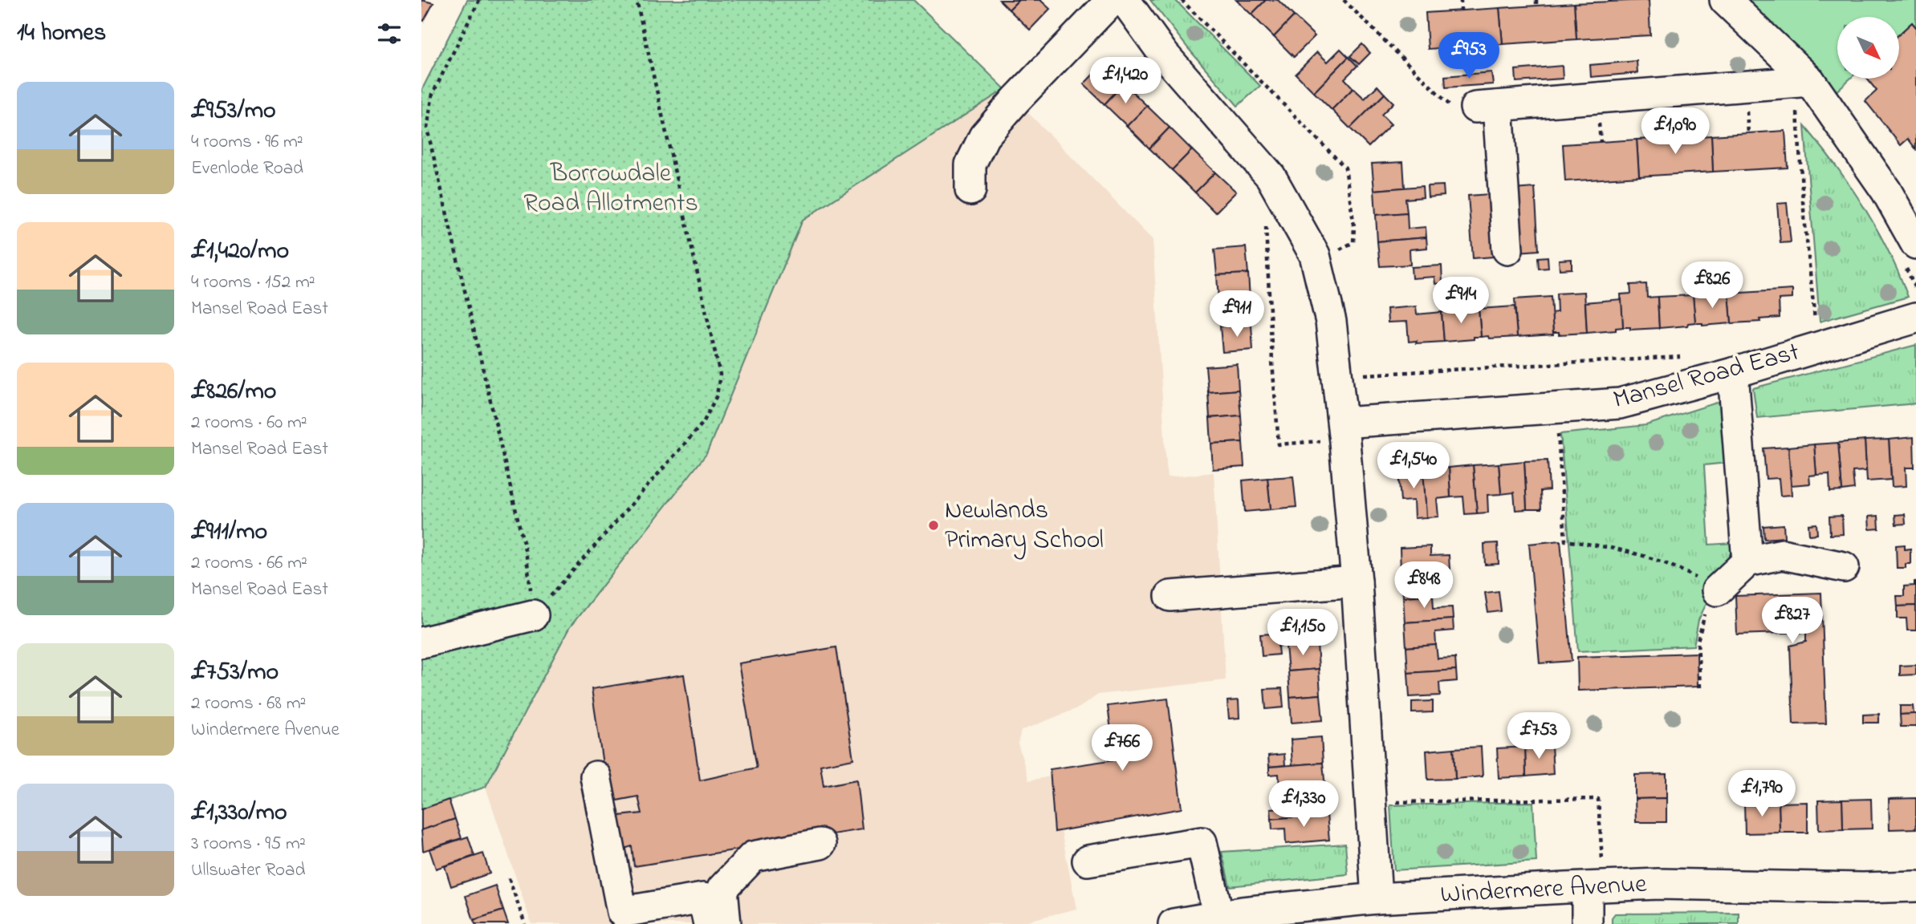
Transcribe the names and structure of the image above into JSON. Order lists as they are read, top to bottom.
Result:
{
  "streets": {
    "street": ["Mansel Road East", "Windermere Avenue"]
  },
  "parks": ["Borrowdale Road Allotments"],
  "places": ["Newlands Primary School"],
  "north": "bottom right",
  "page": {
    "heading": "14 homes",
    "price": [
      "£953",
      "£1,420",
      "£1,090",
      "£826",
      "£914",
      "£911",
      "£1,540",
      "£848",
      "£827",
      "£1,150",
      "£753",
      "£766",
      "£1,790",
      "£1,330"
    ],
    "list": [
      {
        "name": "£953/mo",
        "note": "4 rooms · 96 m² · Evenlode Road"
      },
      {
        "name": "£1,420/mo",
        "note": "4 rooms · 152 m² · Mansel Road East"
      },
      {
        "name": "£826/mo",
        "note": "2 rooms · 60 m² · Mansel Road East"
      },
      {
        "name": "£911/mo",
        "note": "2 rooms · 66 m² · Mansel Road East"
      },
      {
        "name": "£753/mo",
        "note": "2 rooms · 68 m² · Windermere Avenue"
      },
      {
        "name": "£1,330/mo",
        "note": "3 rooms · 95 m² · Ullswater Road"
      }
    ]
  }
}
